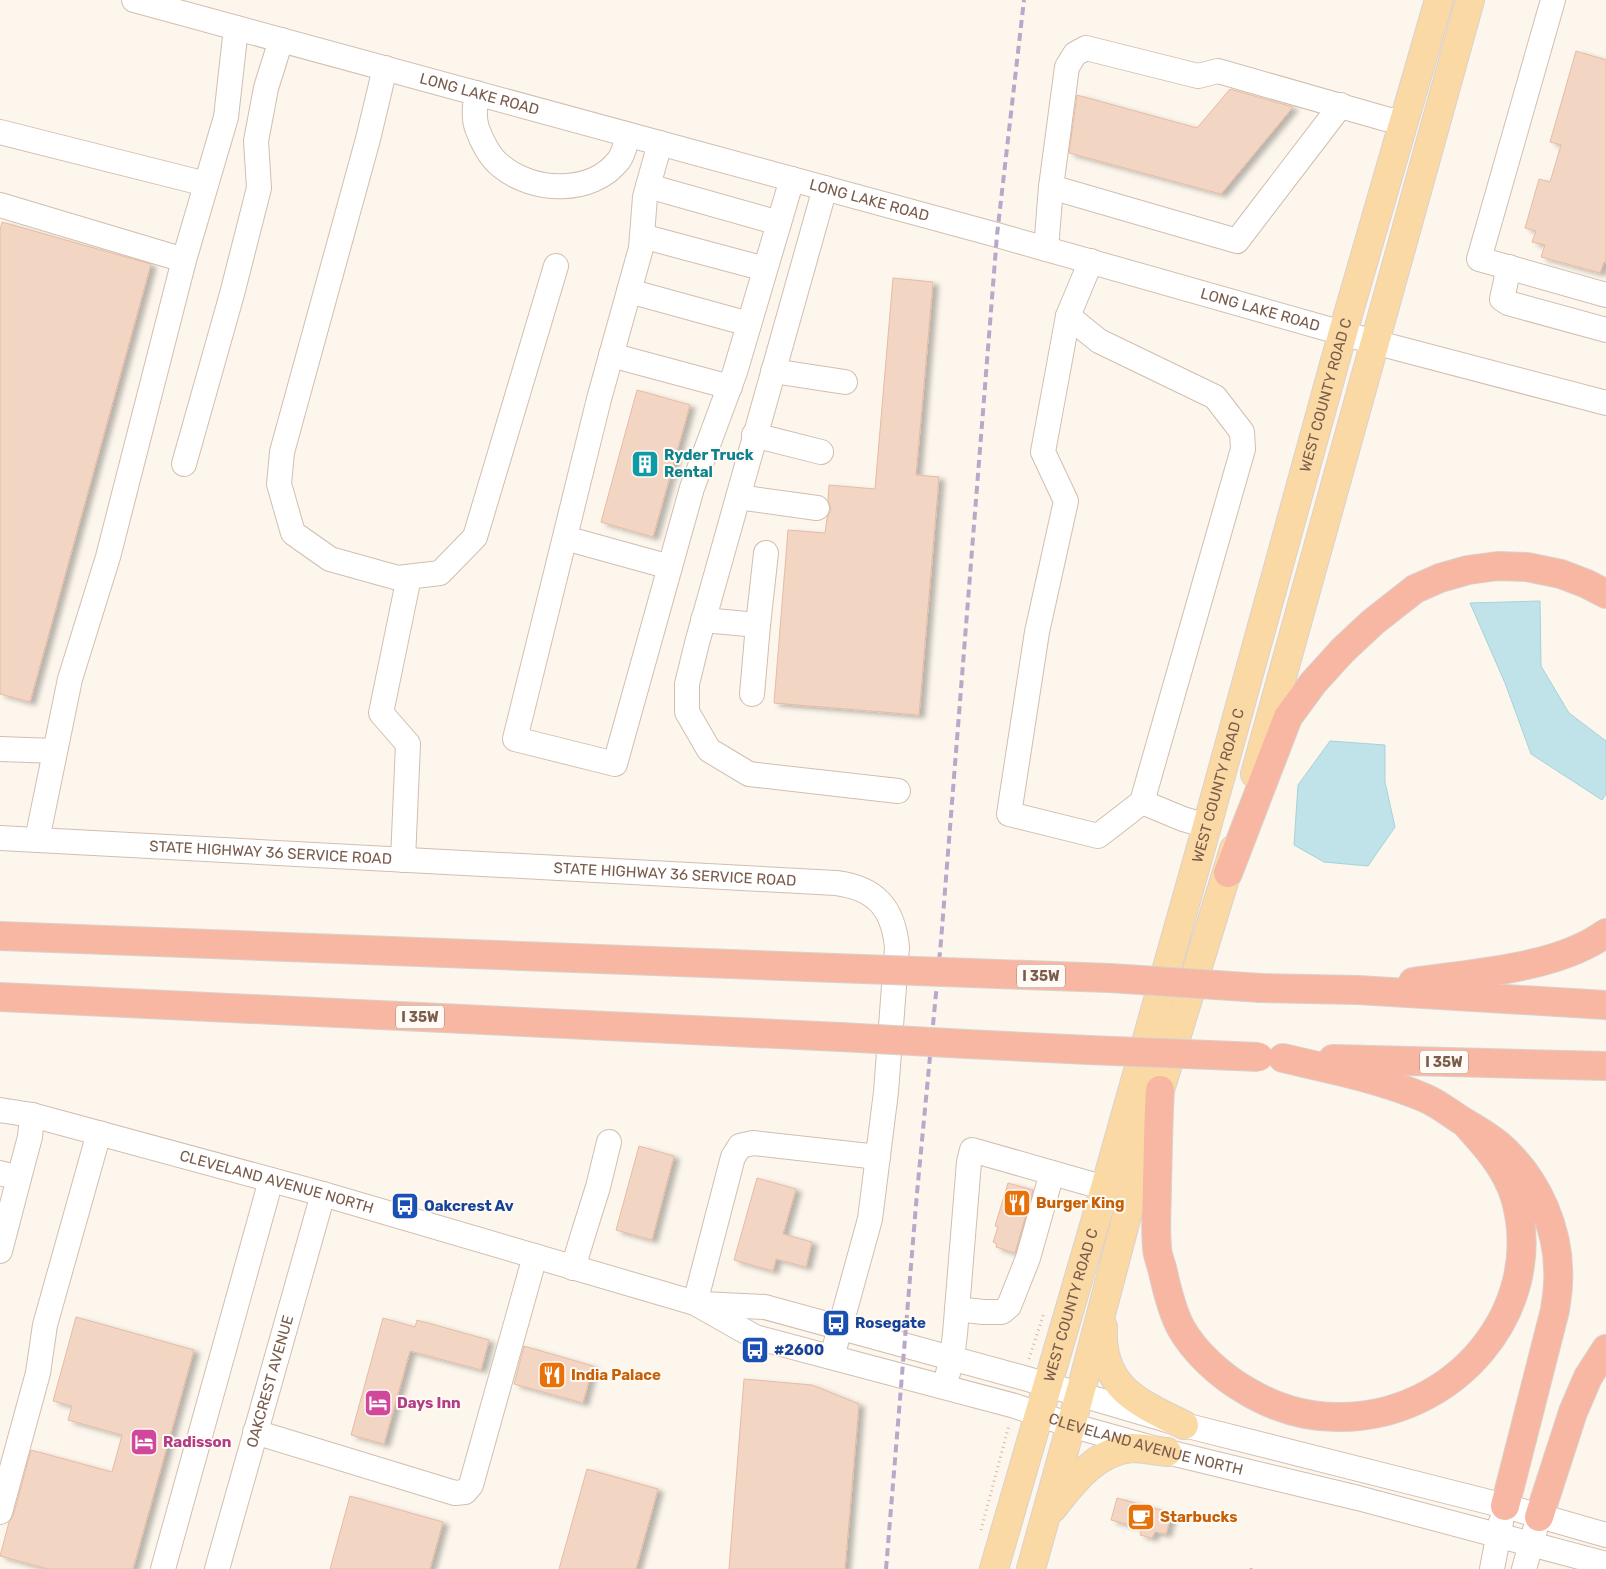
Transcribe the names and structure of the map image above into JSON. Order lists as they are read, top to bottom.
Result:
{
  "streets": {
    "highway": ["I 35W"],
    "main road": ["WEST COUNTY ROAD C"],
    "street": [
      "LONG LAKE ROAD",
      "STATE HIGHWAY 36 SERVICE ROAD",
      "CLEVELAND AVENUE NORTH",
      "OAKCREST AVENUE"
    ]
  },
  "crossings": [
    ["LONG LAKE ROAD", "WEST COUNTY ROAD C"],
    ["WEST COUNTY ROAD C", "CLEVELAND AVENUE NORTH"],
    ["STATE HIGHWAY 36 SERVICE ROAD", "CLEVELAND AVENUE NORTH"],
    ["CLEVELAND AVENUE NORTH", "OAKCREST AVENUE"]
  ],
  "places": {
    "building": ["Ryder Truck Rental"],
    "restaurant": ["Burger King", "India Palace"],
    "bus stop": ["Oakcrest Av", "Rosegate", "#2600"],
    "hotel": ["Days Inn", "Radisson"],
    "cafe": ["Starbucks"]
  }
}
